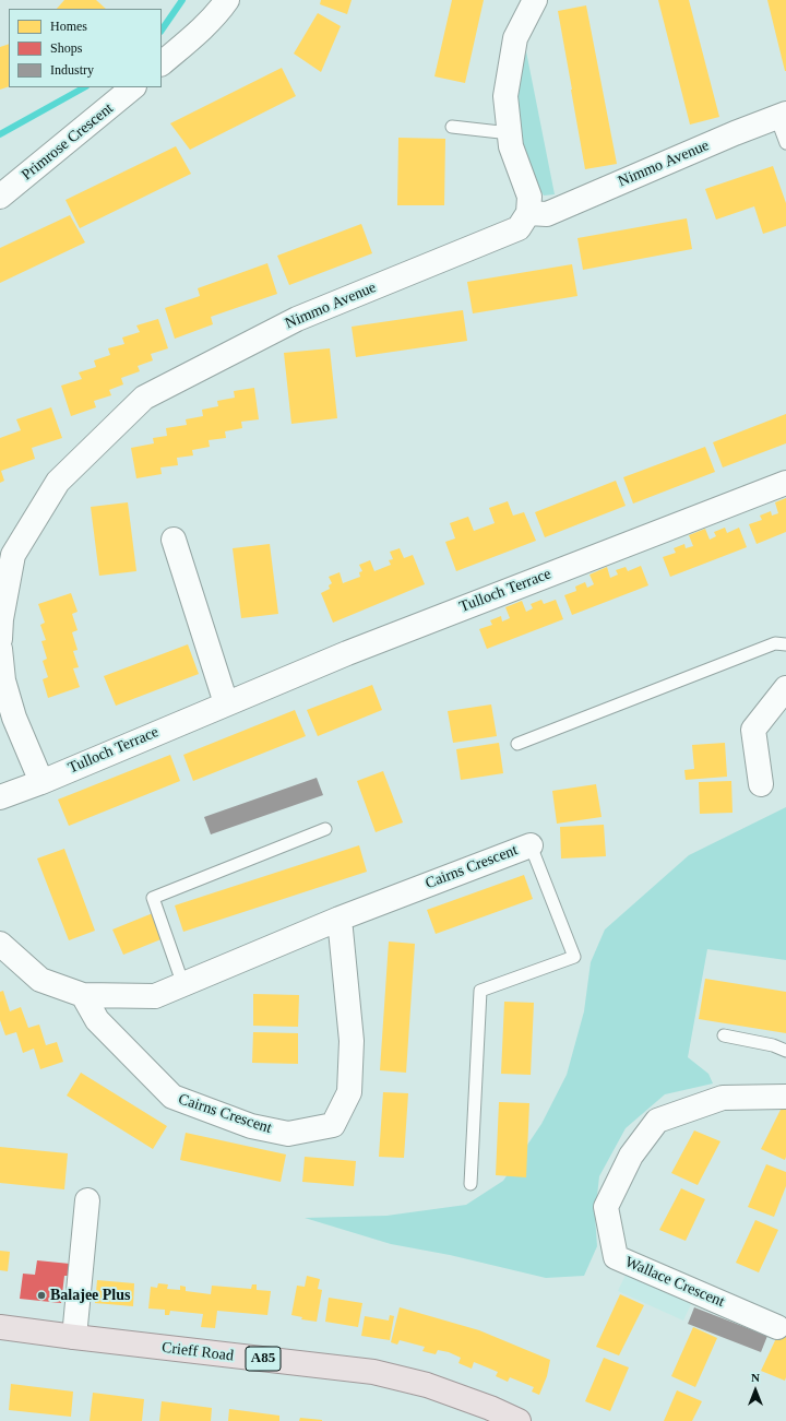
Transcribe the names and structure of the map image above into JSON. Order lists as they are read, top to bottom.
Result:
{
  "streets": {
    "main road": ["Crieff Road", "A85"],
    "street": [
      "Primrose Crescent",
      "Nimmo Avenue",
      "Tulloch Terrace",
      "Cairns Crescent",
      "Wallace Crescent"
    ]
  },
  "places": ["Balajee Plus"],
  "legend": ["Homes", "Shops", "Industry"],
  "north": "top"
}
